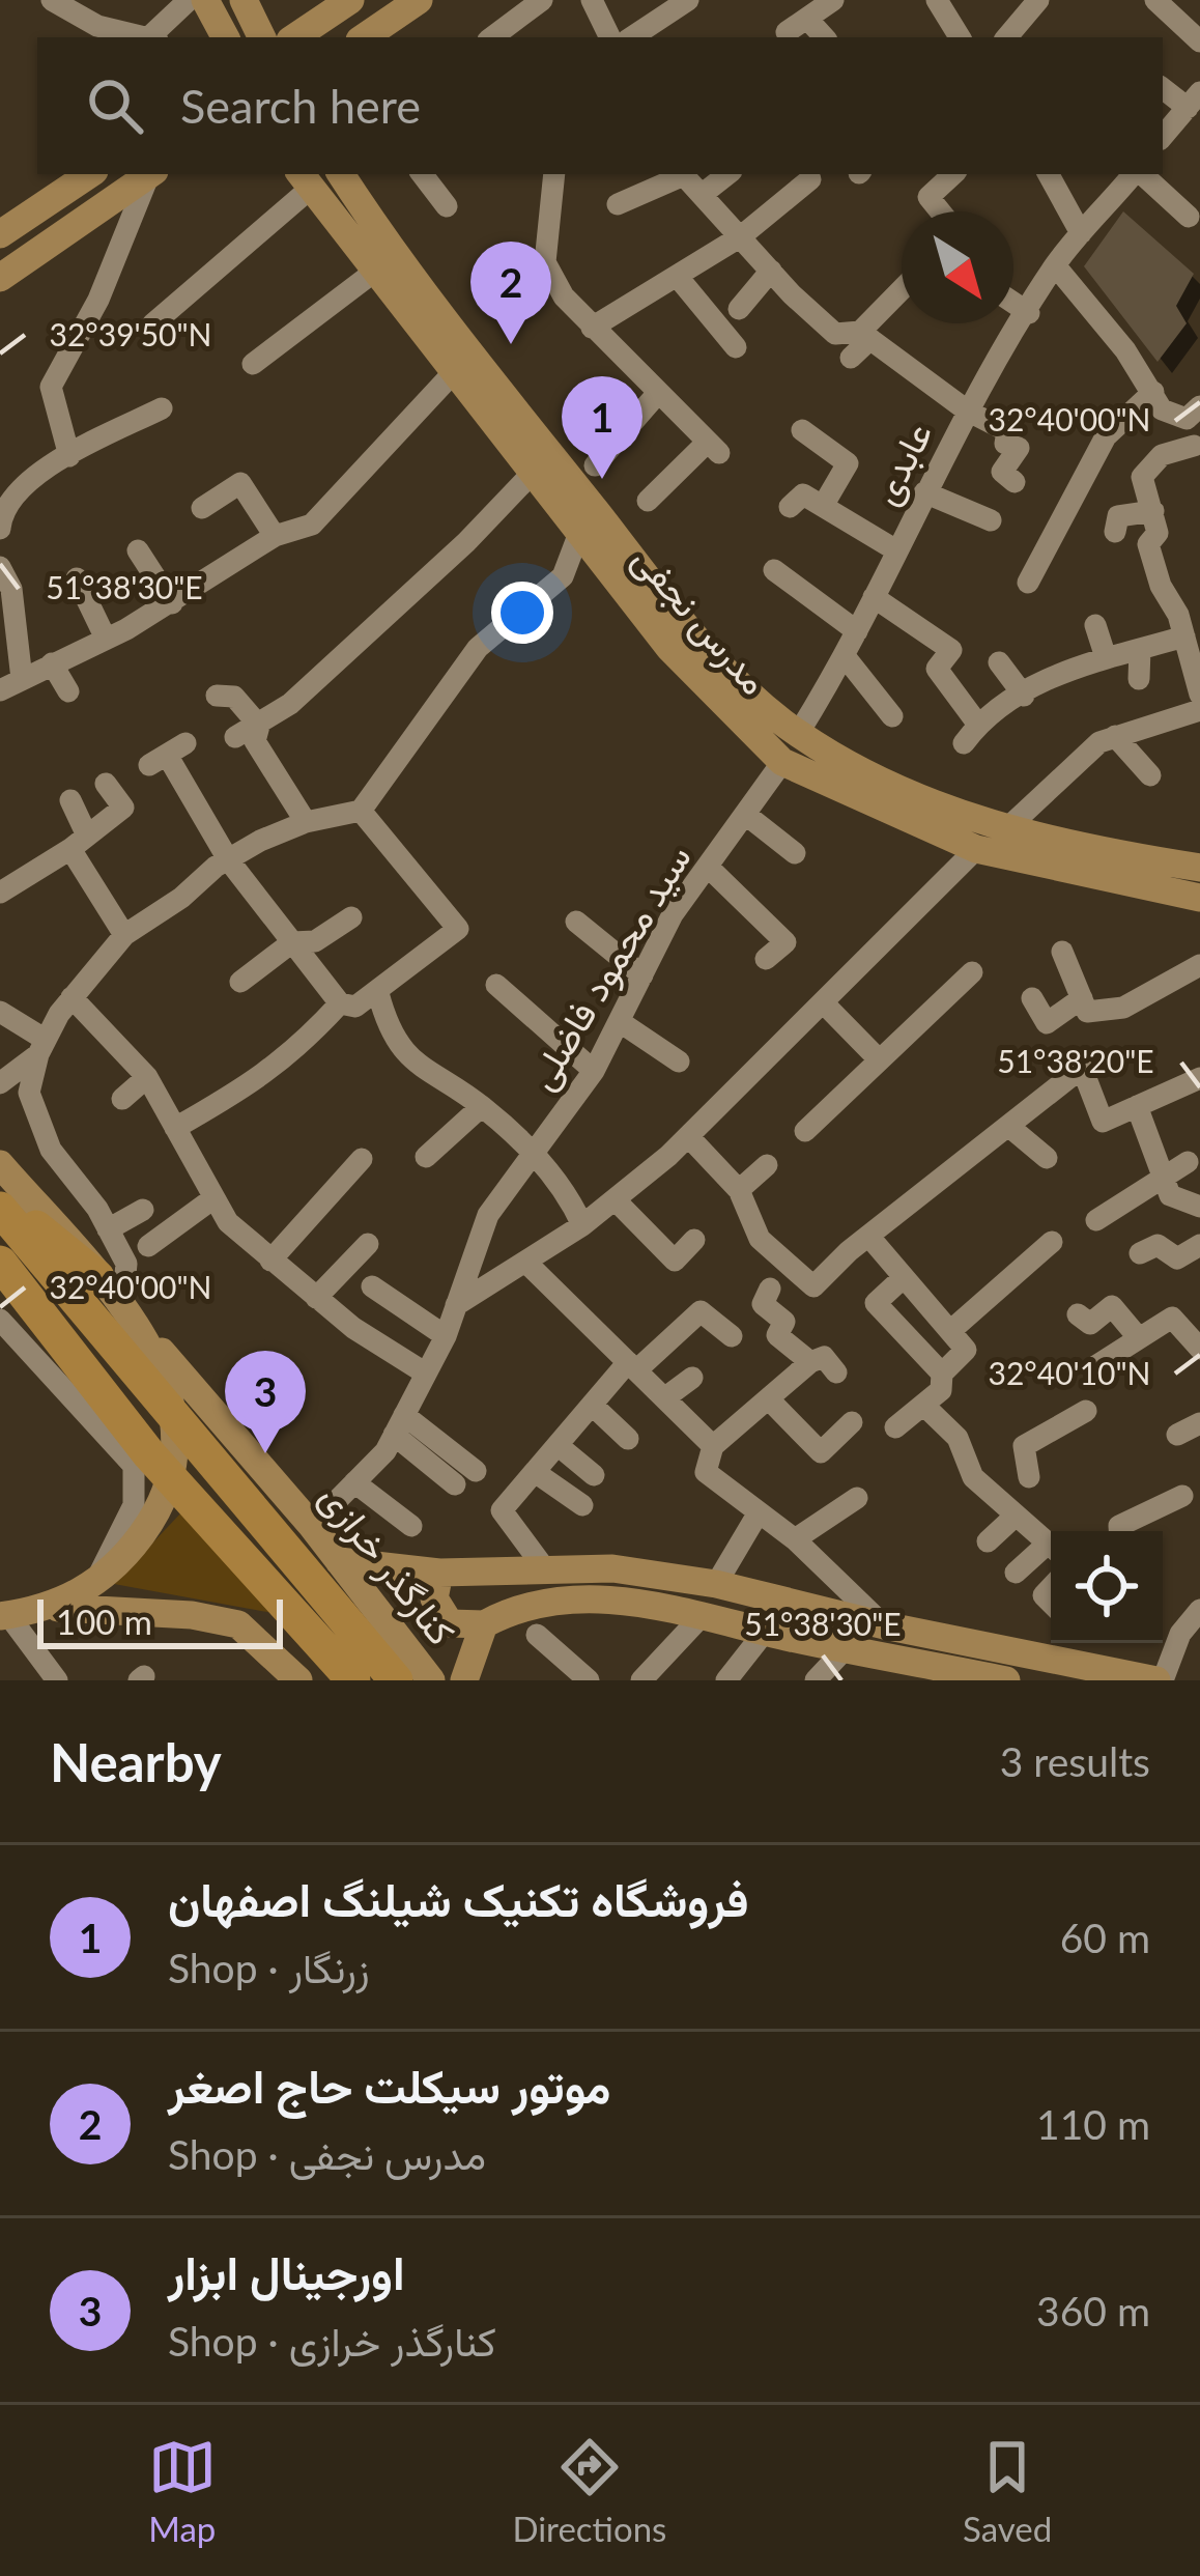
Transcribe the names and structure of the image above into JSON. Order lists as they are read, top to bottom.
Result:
{
  "streets": {
    "main road": ["مدرس نجفی", "کنارگذر خرازی"],
    "street": ["عابدی", "سید محمود فاضلی"]
  },
  "crossings": [
    ["عابدی", "مدرس نجفی"],
    ["مدرس نجفی", "سید محمود فاضلی"],
    ["سید محمود فاضلی", "کنارگذر خرازی"]
  ],
  "scale_bar": "100 m",
  "north": "bottom right",
  "page": {
    "search": "Search here",
    "pins": ["2", "1", "3"],
    "scale": "100 m",
    "heading": ["Nearby", "3 results"],
    "list": [
      {
        "mark": "1",
        "name": "فروشگاه تکنیک شیلنگ اصفهان",
        "note": "Shop · زرنگار",
        "value": "60 m"
      },
      {
        "mark": "2",
        "name": "موتور سیکلت حاج اصغر",
        "note": "Shop · مدرس نجفی",
        "value": "110 m"
      },
      {
        "mark": "3",
        "name": "اورجینال ابزار",
        "note": "Shop · کنارگذر خرازی",
        "value": "360 m"
      }
    ],
    "nav": ["Map", "Directions", "Saved"]
  },
  "coordinates": [
    "32°39'50\"N",
    "32°40'00\"N",
    "51°38'30\"E",
    "51°38'20\"E",
    "32°40'10\"N"
  ]
}
